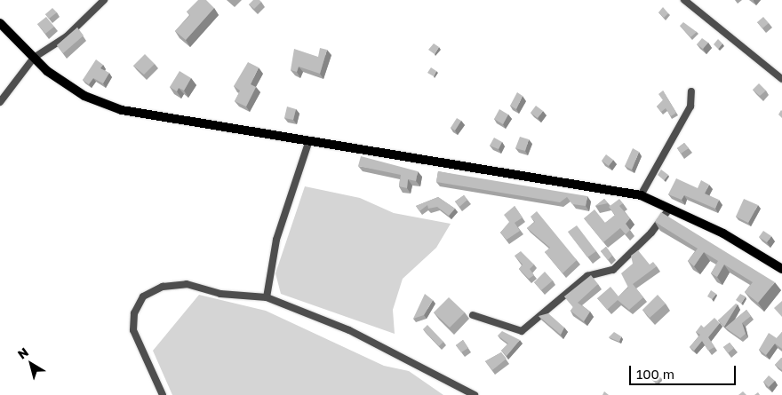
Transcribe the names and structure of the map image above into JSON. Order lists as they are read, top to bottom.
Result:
{
  "scale_bar": "100 m",
  "north": "top left"
}
